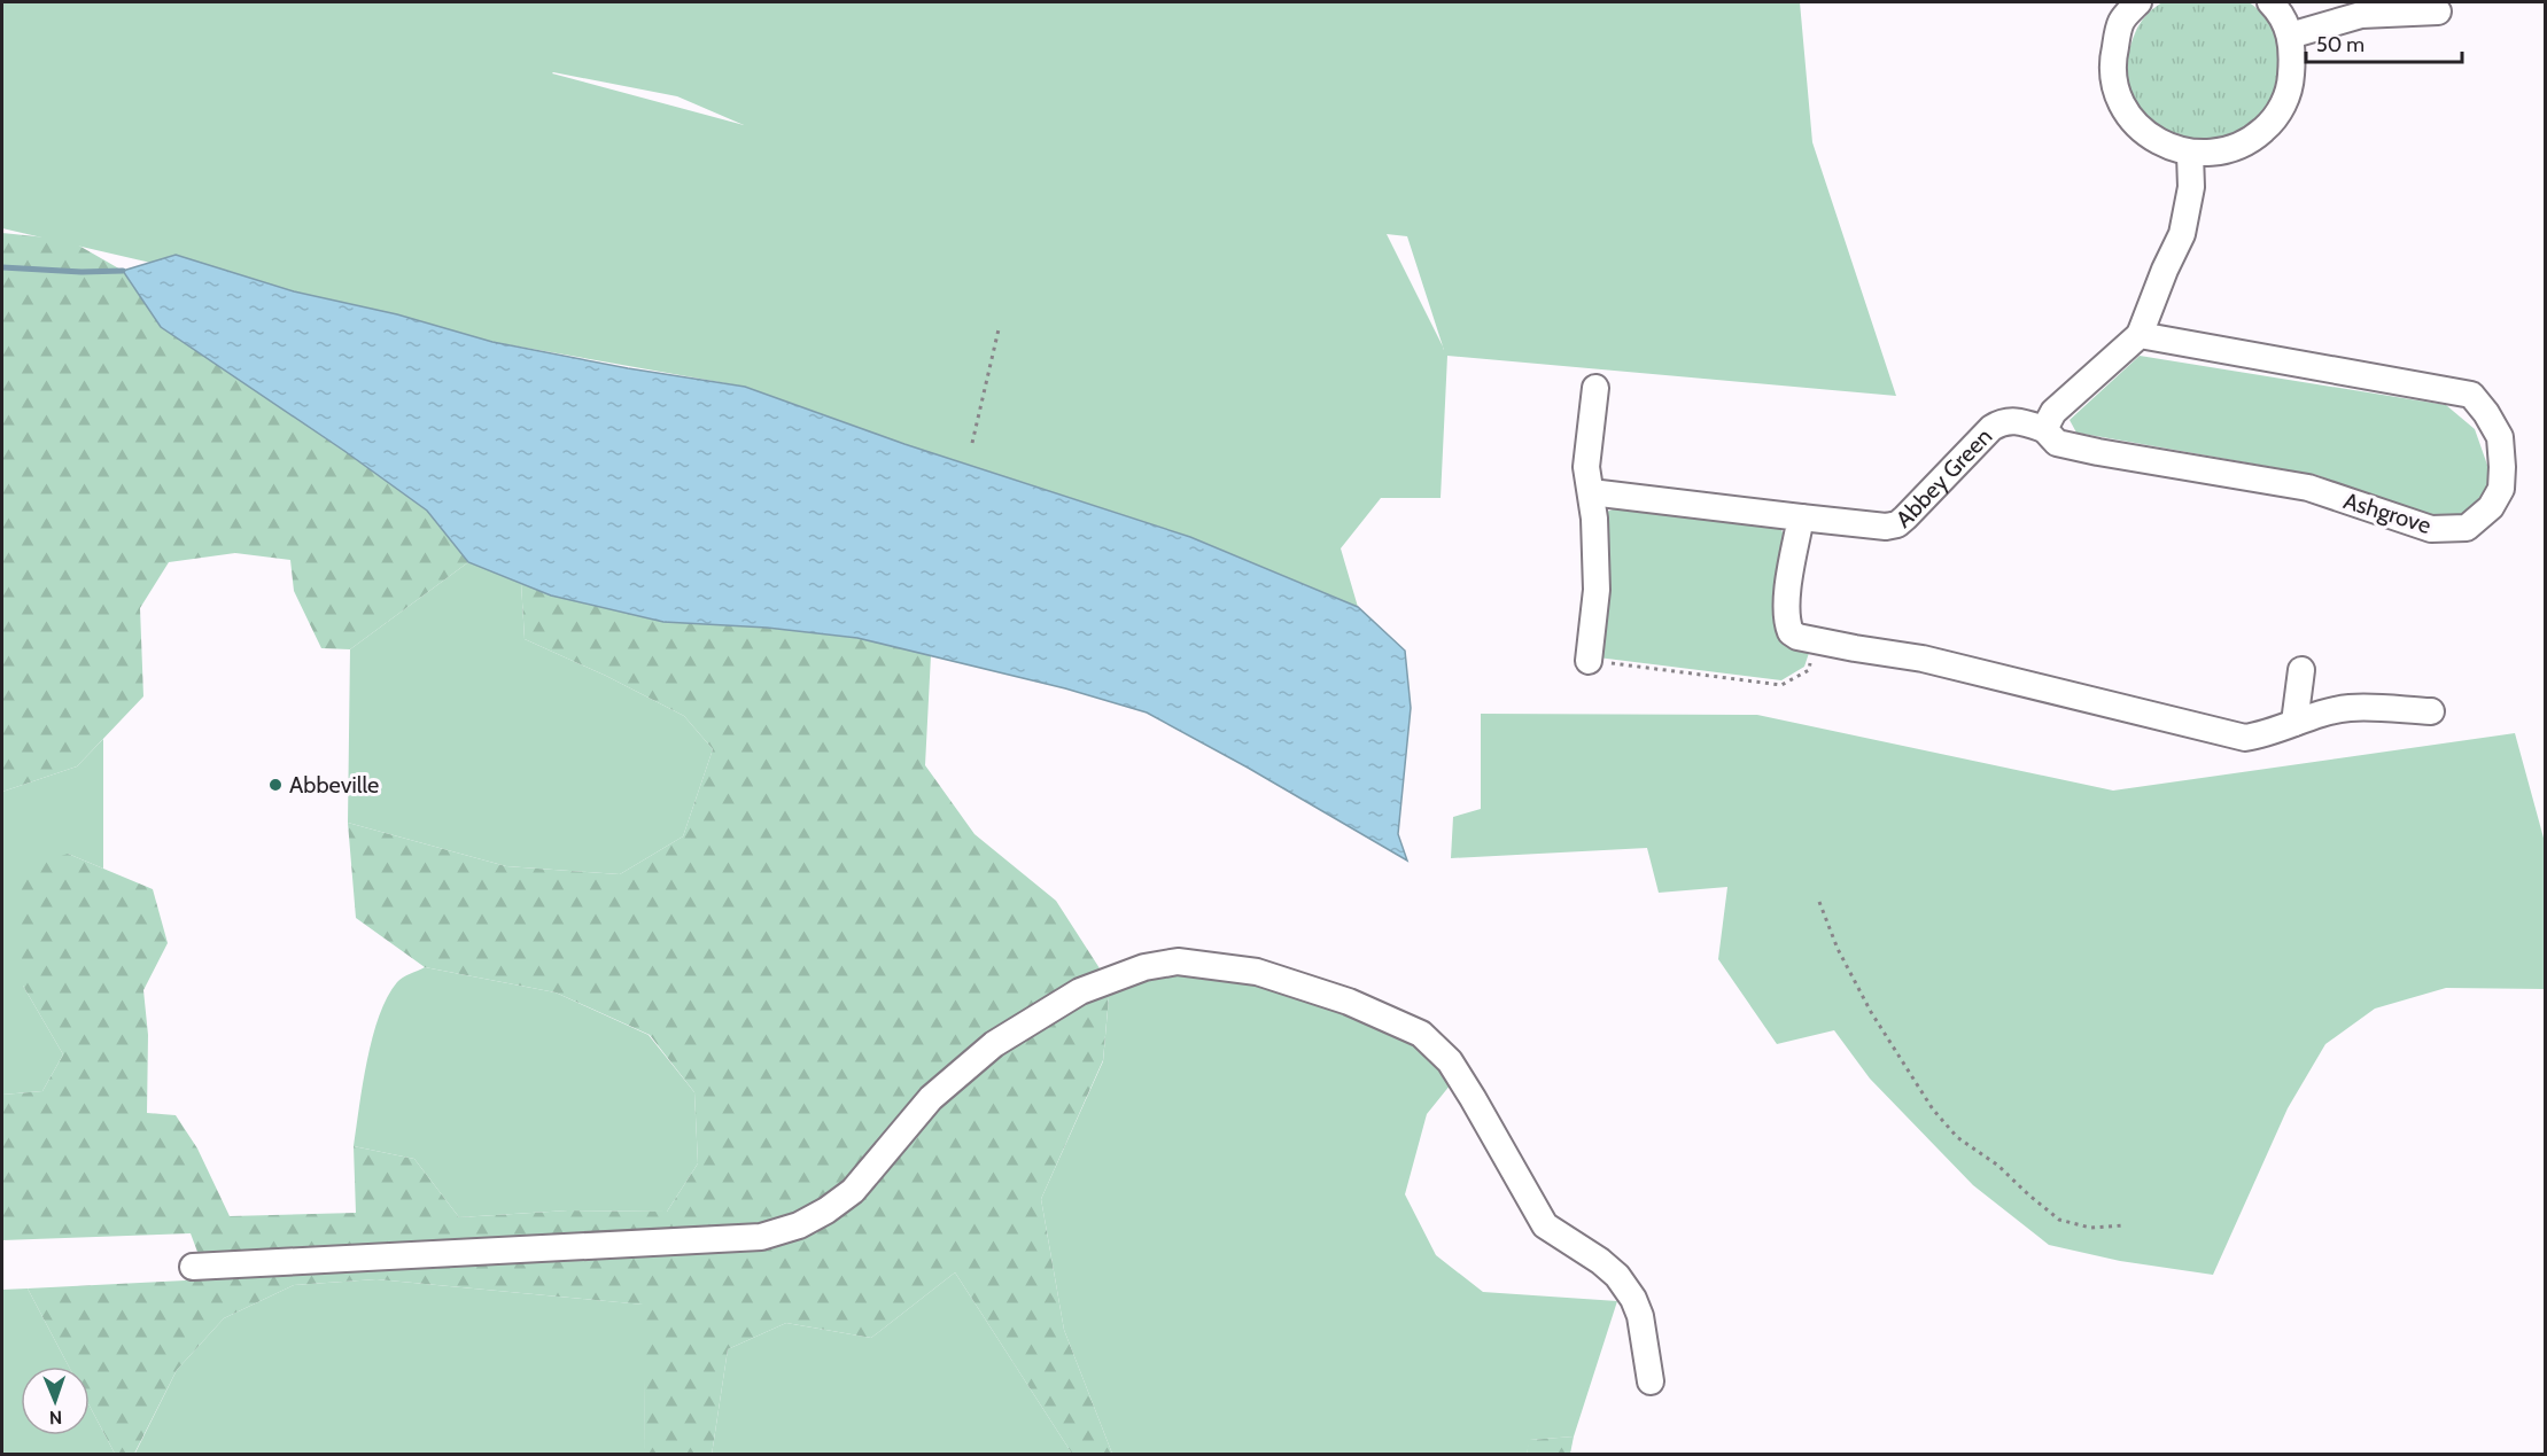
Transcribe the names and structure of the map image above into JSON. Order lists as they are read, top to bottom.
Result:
{
  "streets": {
    "street": ["Abbey Green", "Ashgrove"]
  },
  "crossings": [
    ["Abbey Green", "Ashgrove"]
  ],
  "places": ["Abbeville"],
  "scale_bar": "50 m",
  "north": "bottom"
}
